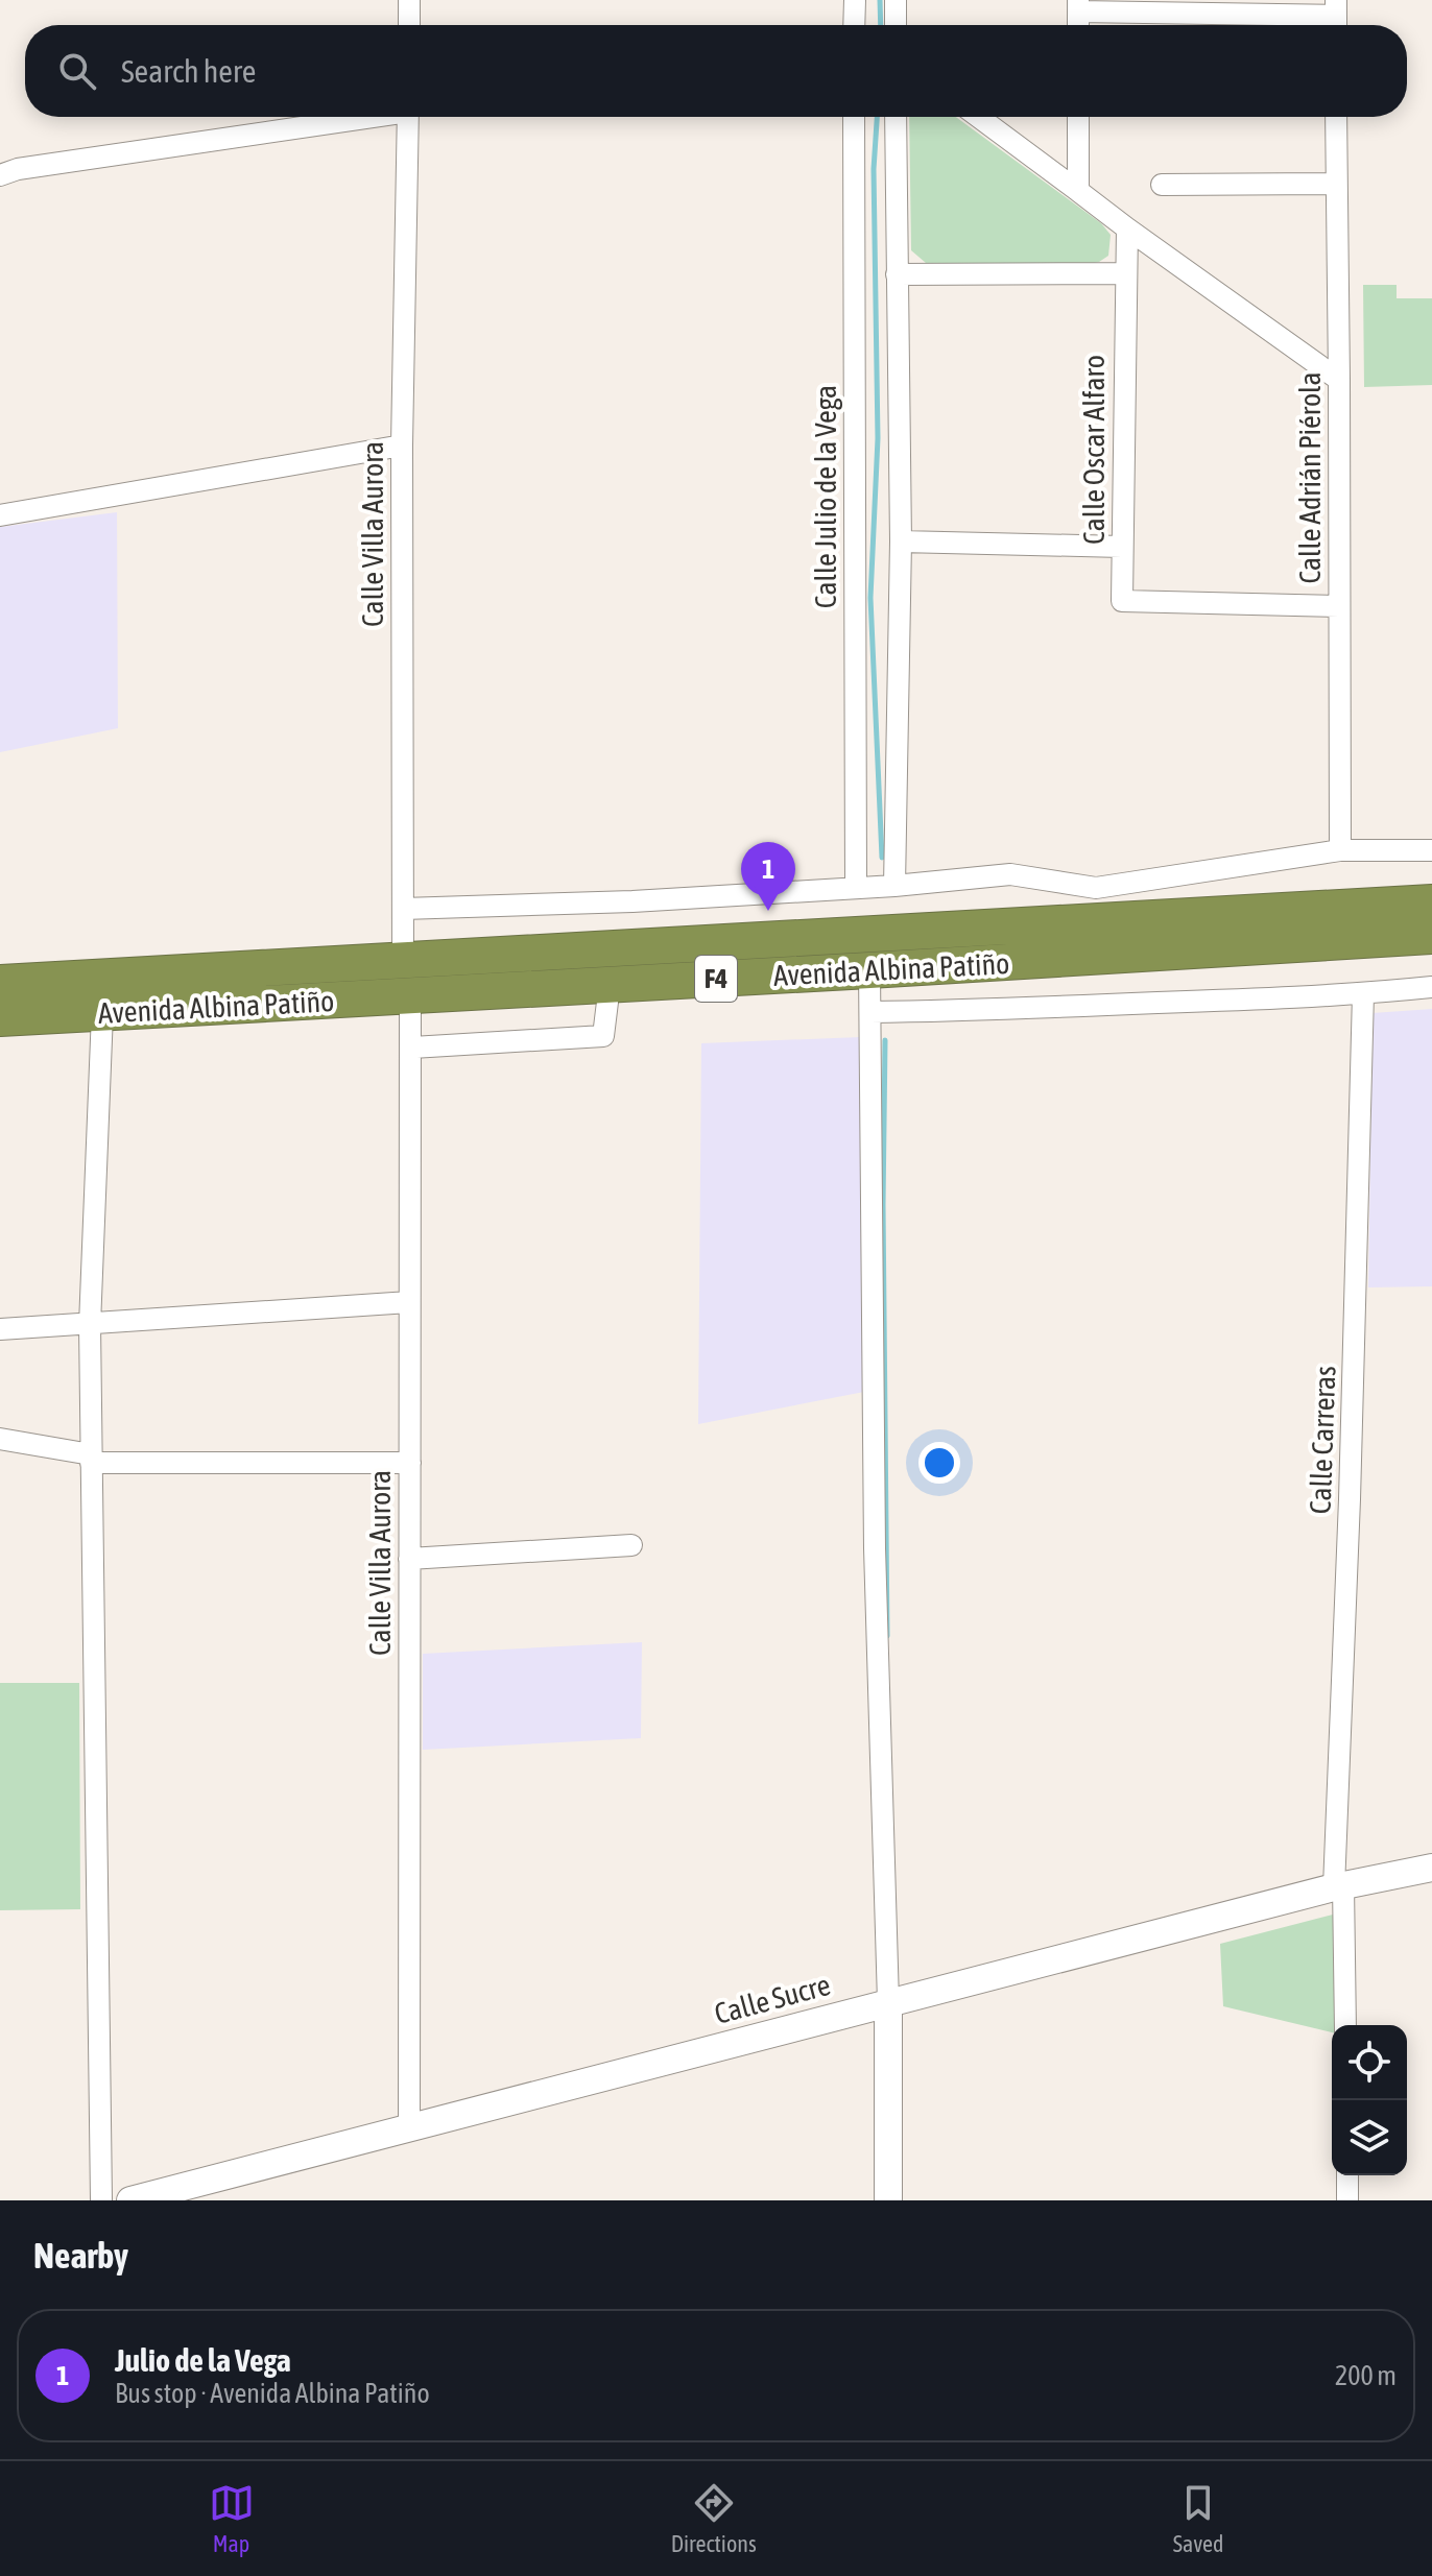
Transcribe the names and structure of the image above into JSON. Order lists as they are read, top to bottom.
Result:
{
  "streets": {
    "highway": ["Avenida Albina Patiño", "F4"],
    "main road": ["Calle Sucre"],
    "street": [
      "Calle Oscar Alfaro",
      "Calle Adrián Piérola",
      "Calle Julio de la Vega",
      "Calle Villa Aurora",
      "Calle Carreras"
    ]
  },
  "crossings": [
    ["Calle Oscar Alfaro", "Calle Adrián Piérola"],
    ["Calle Villa Aurora", "Avenida Albina Patiño"],
    ["Calle Villa Aurora", "Calle Sucre"],
    ["Calle Carreras", "Calle Sucre"]
  ],
  "page": {
    "search": "Search here",
    "pins": "1",
    "heading": "Nearby",
    "list": [
      {
        "mark": "1",
        "name": "Julio de la Vega",
        "note": "Bus stop · Avenida Albina Patiño",
        "value": "200 m"
      }
    ],
    "nav": ["Map", "Directions", "Saved"]
  }
}
